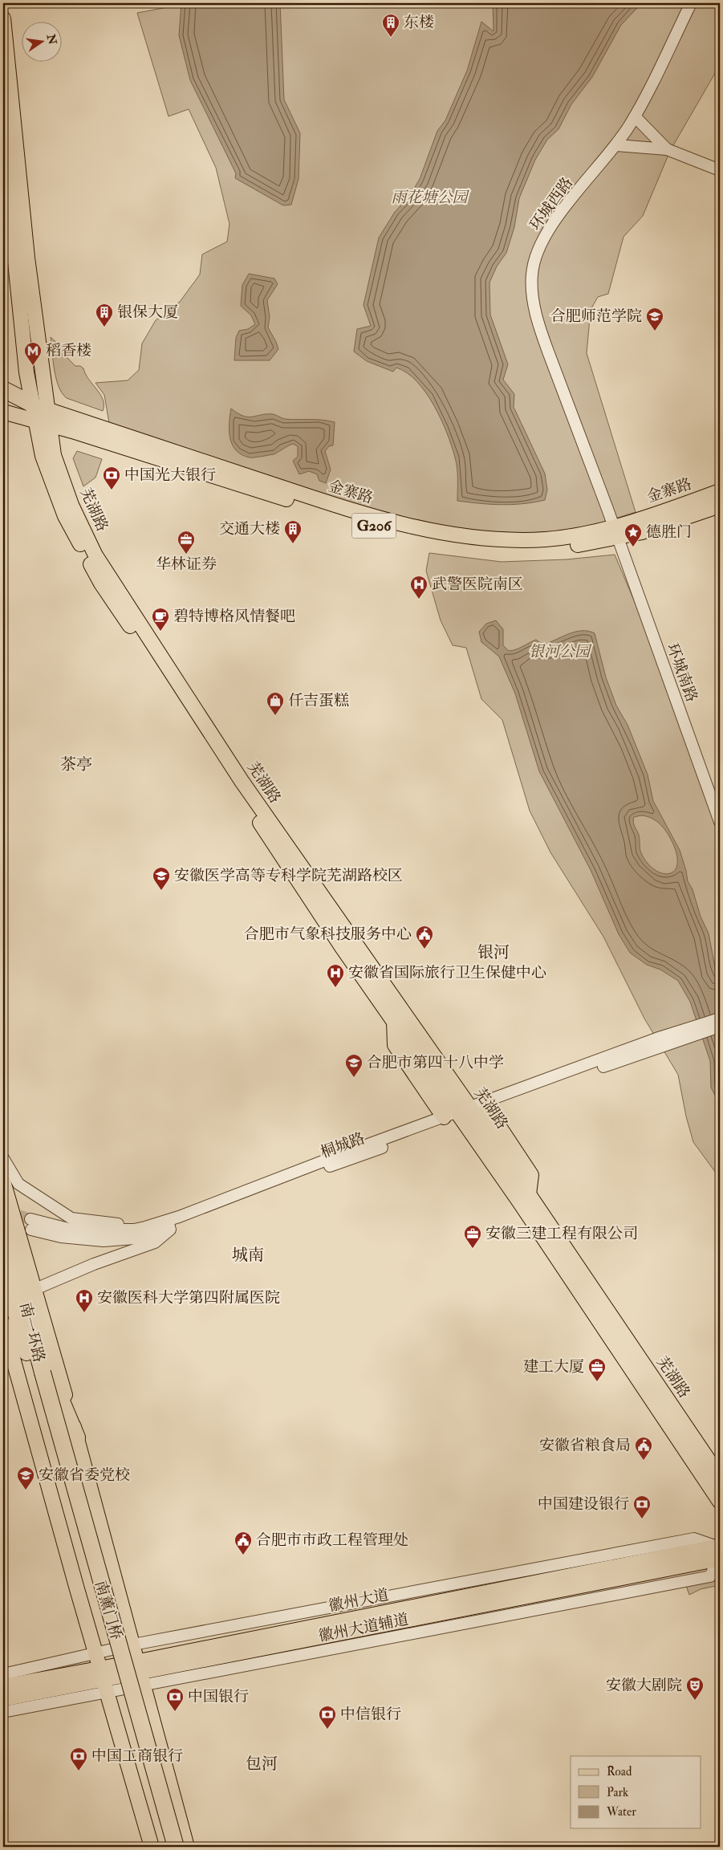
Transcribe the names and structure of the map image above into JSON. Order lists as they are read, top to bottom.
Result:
{
  "streets": {
    "highway": ["南一环路", "南薰门桥"],
    "main road": [
      "金寨路",
      "芜湖路",
      "G206",
      "徽州大道"
    ],
    "street": [
      "环城西路",
      "环城南路",
      "桐城路",
      "徽州大道辅道"
    ]
  },
  "crossings": [
    ["环城西路", "金寨路"],
    ["环城西路", "环城南路"],
    ["金寨路", "芜湖路"],
    ["金寨路", "环城南路"],
    ["芜湖路", "桐城路"],
    ["南一环路", "南薰门桥"],
    ["徽州大道", "徽州大道辅道"]
  ],
  "districts": [
    "茶亭",
    "银河",
    "城南",
    "包河"
  ],
  "parks": ["雨花塘公园", "银河公园"],
  "places": {
    "building": ["东楼", "银保大厦", "交通大楼"],
    "school or university": [
      "合肥师范学院",
      "安徽医学高等专科学院芜湖路校区",
      "合肥市第四十八中学",
      "安徽省委党校"
    ],
    "metro station": ["稻香楼"],
    "bank": [
      "中国光大银行",
      "中国建设银行",
      "中国银行",
      "中信银行",
      "中国工商银行"
    ],
    "place": ["德胜门"],
    "office": ["华林证券", "安徽三建工程有限公司", "建工大厦"],
    "hospital": ["武警医院南区", "安徽省国际旅行卫生保健中心", "安徽医科大学第四附属医院"],
    "cafe": ["碧特博格风情餐吧"],
    "shop": ["仟吉蛋糕"],
    "public building": ["合肥市气象科技服务中心", "安徽省粮食局", "合肥市市政工程管理处"],
    "theatre": ["安徽大剧院"]
  },
  "legend": ["Road", "Park", "Water"],
  "north": "right"
}
